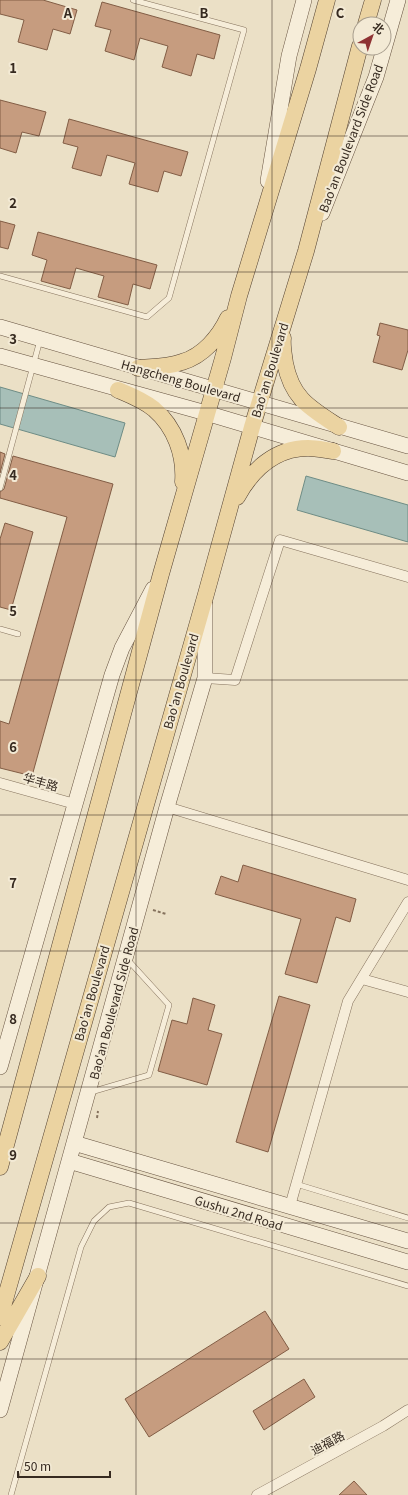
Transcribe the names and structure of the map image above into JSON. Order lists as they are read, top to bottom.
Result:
{
  "streets": {
    "main road": [
      "Bao'an Boulevard Side Road",
      "Bao'an Boulevard",
      "Hangcheng Boulevard",
      "Gushu 2nd Road"
    ],
    "street": ["华丰路", "迪福路"]
  },
  "crossings": [
    ["Bao'an Boulevard Side Road", "Bao'an Boulevard"],
    ["Bao'an Boulevard Side Road", "Gushu 2nd Road"],
    ["Bao'an Boulevard", "Hangcheng Boulevard"]
  ],
  "scale_bar": "50 m",
  "north": "top right",
  "grid": {
    "columns": ["A", "B", "C"],
    "rows": [
      "1",
      "2",
      "3",
      "4",
      "5",
      "6",
      "7",
      "8",
      "9"
    ]
  }
}
